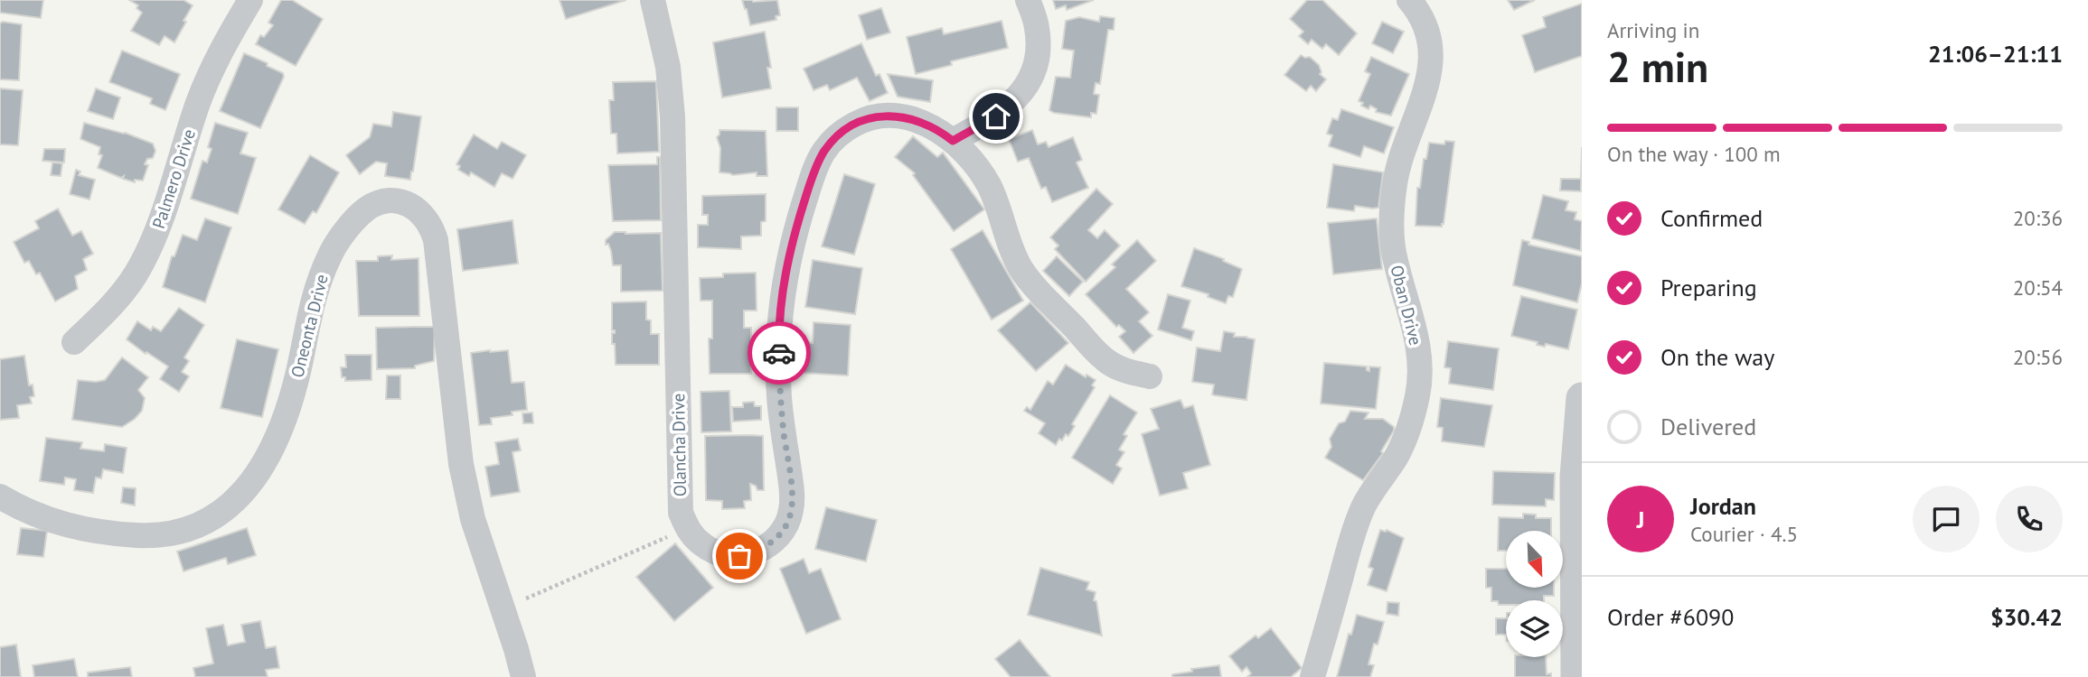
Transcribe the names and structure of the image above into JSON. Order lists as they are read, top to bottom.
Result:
{
  "streets": {
    "street": [
      "Palmero Drive",
      "Oban Drive",
      "Oneonta Drive",
      "Olancha Drive"
    ]
  },
  "north": "bottom right",
  "page": {
    "heading": ["2 min", "Arriving in", "21:06–21:11"],
    "panel": [
      "Jordan",
      "Courier · 4.5",
      "Order #6090",
      "$30.42"
    ],
    "bar": "On the way · 100 m",
    "list": [
      ["Confirmed", "20:36"],
      ["Preparing", "20:54"],
      ["On the way", "20:56"],
      "Delivered"
    ],
    "round": "J"
  }
}
